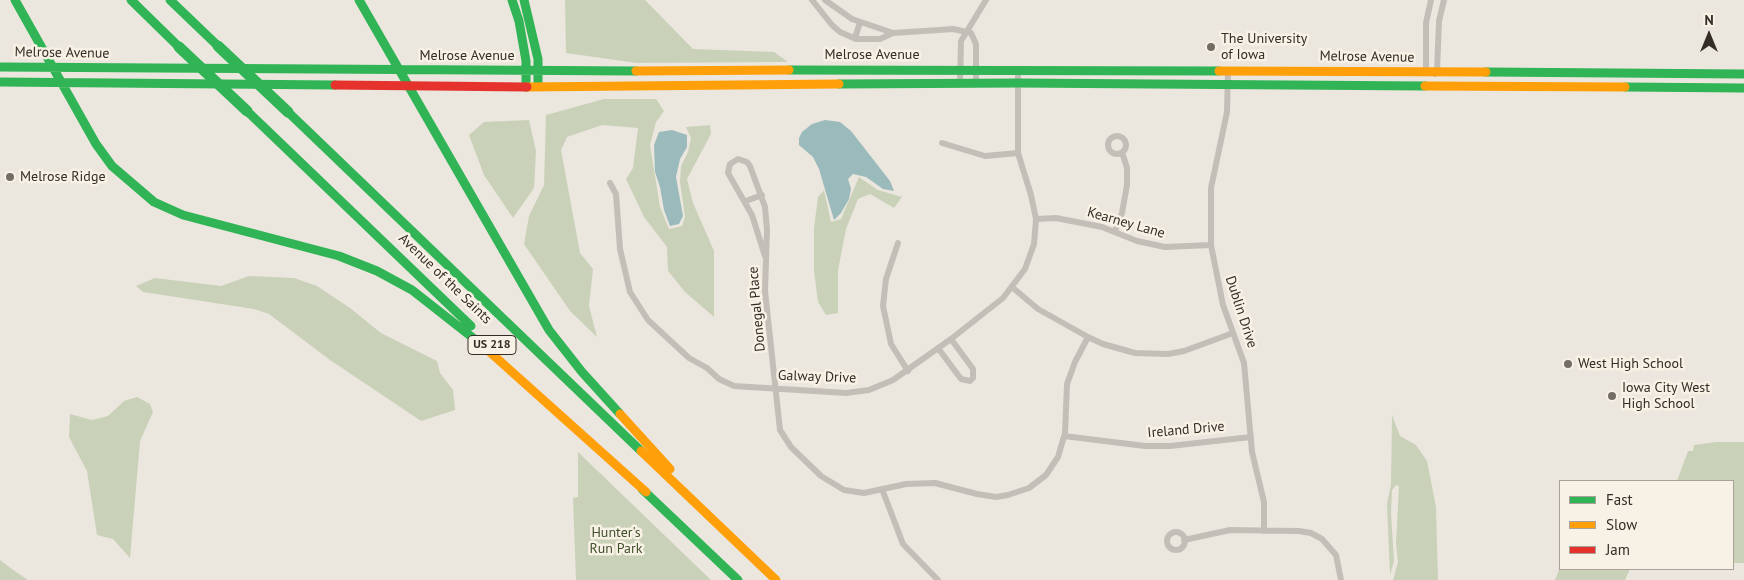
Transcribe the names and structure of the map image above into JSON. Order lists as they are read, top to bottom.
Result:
{
  "streets": {
    "main road": ["Melrose Avenue", "Avenue of the Saints", "US 218"],
    "street": [
      "Kearney Lane",
      "Donegal Place",
      "Dublin Drive",
      "Galway Drive",
      "Ireland Drive"
    ]
  },
  "crossings": [
    ["Melrose Avenue", "Dublin Drive"],
    ["Melrose Avenue", "Galway Drive"],
    ["Kearney Lane", "Dublin Drive"],
    ["Kearney Lane", "Galway Drive"],
    ["Donegal Place", "Galway Drive"],
    ["Donegal Place", "Ireland Drive"],
    ["Dublin Drive", "Ireland Drive"]
  ],
  "parks": ["Hunter's Run Park"],
  "places": [
    "The University of Iowa",
    "Melrose Ridge",
    "West High School",
    "Iowa City West High School"
  ],
  "legend": ["Fast", "Slow", "Jam"],
  "north": "top"
}
